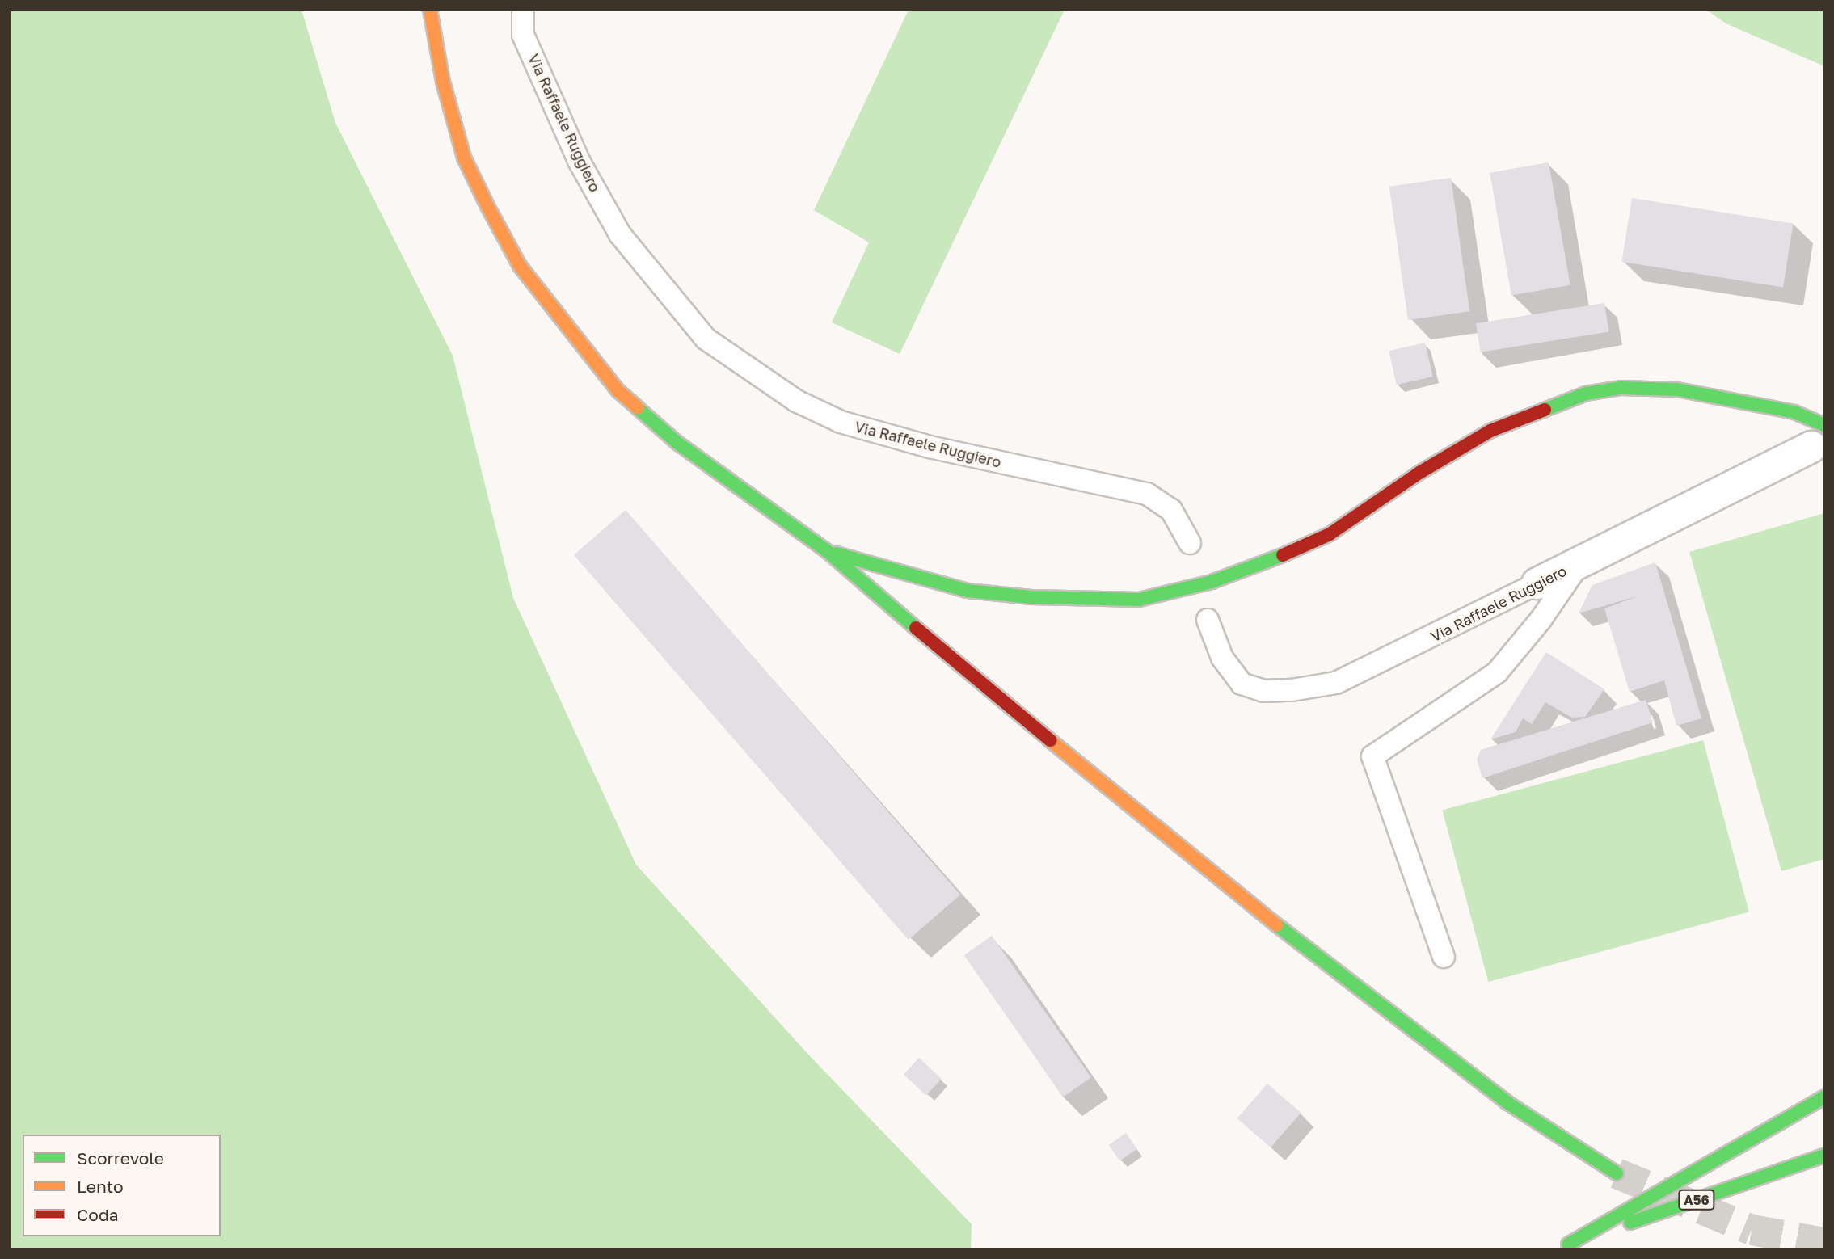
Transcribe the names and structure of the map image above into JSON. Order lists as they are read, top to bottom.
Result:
{
  "streets": {
    "highway": ["A56"],
    "street": ["Via Raffaele Ruggiero"]
  },
  "legend": ["Scorrevole", "Lento", "Coda"]
}
